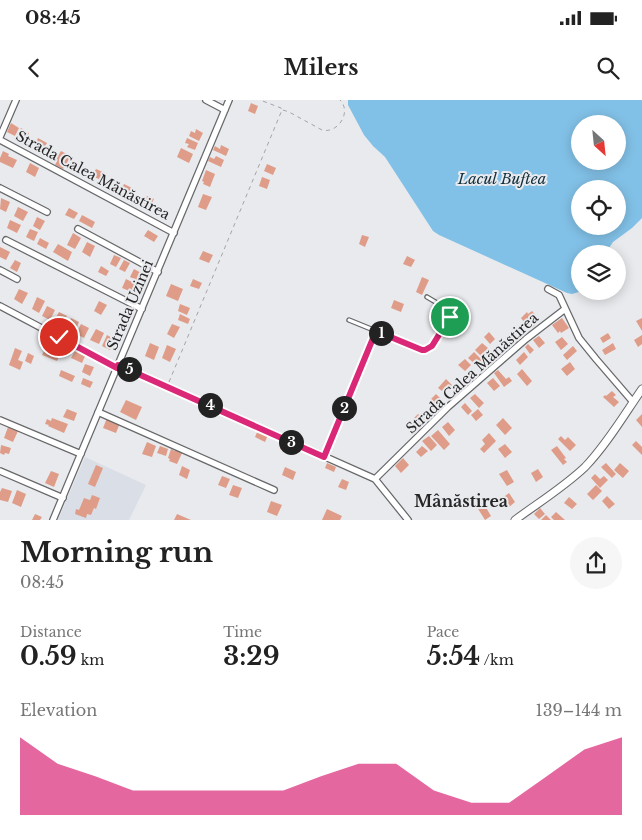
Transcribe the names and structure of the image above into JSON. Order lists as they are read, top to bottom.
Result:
{
  "streets": {
    "street": ["Strada Calea Mănăstirea", "Strada Uzinei"]
  },
  "crossings": [
    ["Strada Calea Mănăstirea", "Strada Uzinei"]
  ],
  "districts": ["Mânăstirea"],
  "water": ["Lacul Buftea"],
  "north": "bottom right",
  "page": {
    "status": "08:45",
    "header": "Milers",
    "pins": [
      "1",
      "5",
      "4",
      "2",
      "3"
    ],
    "heading": ["Morning run", "08:45"],
    "stats": [
      ["Distance", "0.59 km"],
      ["Time", "3:29"],
      ["Pace", "5:54 /km"]
    ],
    "chart": ["Elevation", "139–144 m"]
  }
}
